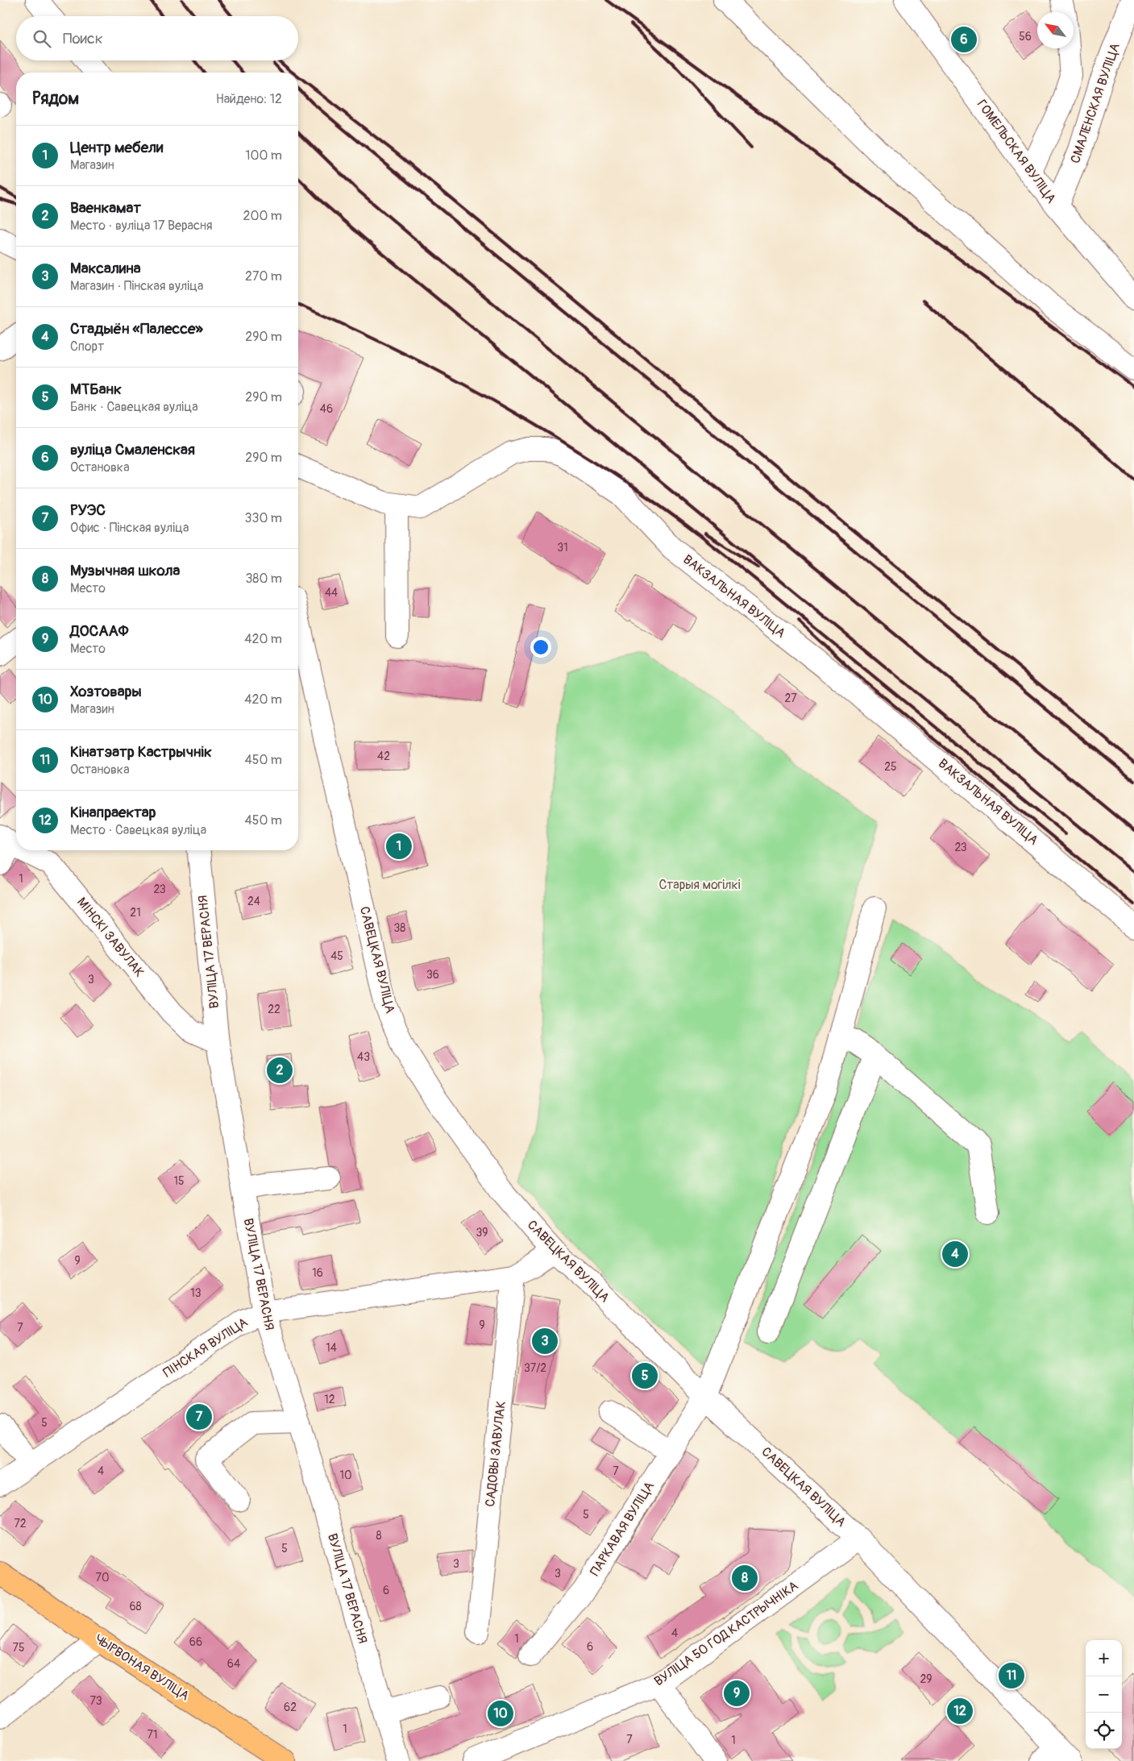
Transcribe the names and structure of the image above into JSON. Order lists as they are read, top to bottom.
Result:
{
  "streets": {
    "main road": ["ЧЫРВОНАЯ ВУЛІЦА"],
    "street": [
      "СМАЛЕНСКАЯ ВУЛІЦА",
      "ГОМЕЛЬСКАЯ ВУЛІЦА",
      "ВАКЗАЛЬНАЯ ВУЛІЦА",
      "МІНСКІ ЗАВУЛАК",
      "ВУЛІЦА 17 ВЕРАСНЯ",
      "САВЕЦКАЯ ВУЛІЦА",
      "ПІНСКАЯ ВУЛІЦА",
      "САДОВЫ ЗАВУЛАК",
      "ПАРКАВАЯ ВУЛІЦА",
      "ВУЛІЦА 50 ГОД КАСТРЫЧНІКА"
    ]
  },
  "crossings": [
    ["СМАЛЕНСКАЯ ВУЛІЦА", "ГОМЕЛЬСКАЯ ВУЛІЦА"],
    ["МІНСКІ ЗАВУЛАК", "ВУЛІЦА 17 ВЕРАСНЯ"],
    ["ВУЛІЦА 17 ВЕРАСНЯ", "ПІНСКАЯ ВУЛІЦА"],
    ["САВЕЦКАЯ ВУЛІЦА", "ПІНСКАЯ ВУЛІЦА"],
    ["САВЕЦКАЯ ВУЛІЦА", "ПАРКАВАЯ ВУЛІЦА"],
    ["САВЕЦКАЯ ВУЛІЦА", "ВУЛІЦА 50 ГОД КАСТРЫЧНІКА"],
    ["ПІНСКАЯ ВУЛІЦА", "САДОВЫ ЗАВУЛАК"]
  ],
  "parks": ["Старыя могілкі"],
  "house_numbers": [
    "56",
    "46",
    "31",
    "44",
    "27",
    "42",
    "25",
    "23",
    "1",
    "23",
    "24",
    "21",
    "38",
    "45",
    "36",
    "3",
    "22",
    "43",
    "15",
    "39",
    "9",
    "16",
    "13",
    "9",
    "7",
    "14",
    "37/2",
    "12",
    "5",
    "4",
    "7",
    "10",
    "5",
    "72",
    "8",
    "5",
    "3",
    "3",
    "70",
    "6",
    "68",
    "4",
    "1",
    "66",
    "6",
    "75",
    "64",
    "29",
    "73",
    "62",
    "1",
    "71",
    "7",
    "1"
  ],
  "north": "top left",
  "page": {
    "search": "Поиск",
    "pins": [
      "6",
      "1",
      "2",
      "4",
      "3",
      "5",
      "7",
      "8",
      "11",
      "9",
      "12",
      "10"
    ],
    "heading": ["Рядом", "Найдено: 12"],
    "list": [
      {
        "mark": "1",
        "name": "Центр мебели",
        "note": "Магазин",
        "value": "100 m"
      },
      {
        "mark": "2",
        "name": "Ваенкамат",
        "note": "Место · вуліца 17 Верасня",
        "value": "200 m"
      },
      {
        "mark": "3",
        "name": "Максалина",
        "note": "Магазин · Пінская вуліца",
        "value": "270 m"
      },
      {
        "mark": "4",
        "name": "Стадыён «Палессе»",
        "note": "Спорт",
        "value": "290 m"
      },
      {
        "mark": "5",
        "name": "МТБанк",
        "note": "Банк · Савецкая вуліца",
        "value": "290 m"
      },
      {
        "mark": "6",
        "name": "вуліца Смаленская",
        "note": "Остановка",
        "value": "290 m"
      },
      {
        "mark": "7",
        "name": "РУЭС",
        "note": "Офис · Пінская вуліца",
        "value": "330 m"
      },
      {
        "mark": "8",
        "name": "Музычная школа",
        "note": "Место",
        "value": "380 m"
      },
      {
        "mark": "9",
        "name": "ДОСААФ",
        "note": "Место",
        "value": "420 m"
      },
      {
        "mark": "10",
        "name": "Хозтовары",
        "note": "Магазин",
        "value": "420 m"
      },
      {
        "mark": "11",
        "name": "Кінатэатр Кастрычнік",
        "note": "Остановка",
        "value": "450 m"
      },
      {
        "mark": "12",
        "name": "Кінапраектар",
        "note": "Место · Савецкая вуліца",
        "value": "450 m"
      }
    ],
    "map_buttons": ["+", "−"]
  }
}
